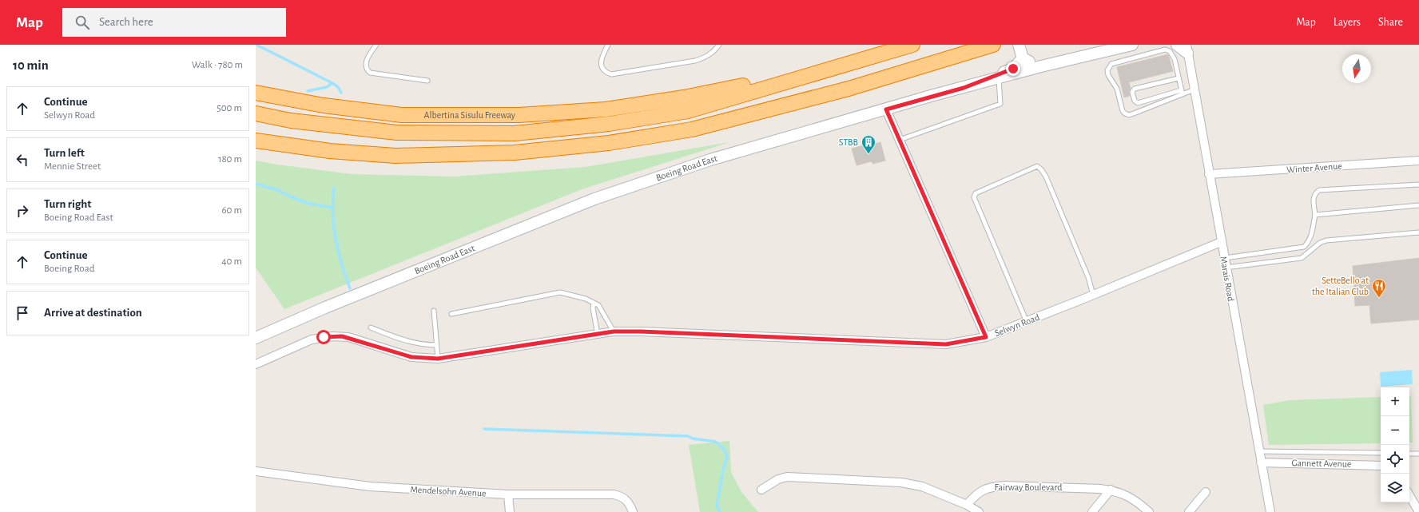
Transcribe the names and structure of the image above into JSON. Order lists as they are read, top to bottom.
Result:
{
  "streets": {
    "highway": ["Albertina Sisulu Freeway"],
    "main road": ["Boeing Road East"],
    "street": [
      "Winter Avenue",
      "Marais Road",
      "Selwyn Road",
      "Gannett Avenue",
      "Fairway Boulevard",
      "Mendelsohn Avenue"
    ]
  },
  "crossings": [
    ["Winter Avenue", "Marais Road"],
    ["Marais Road", "Selwyn Road"],
    ["Marais Road", "Gannett Avenue"]
  ],
  "places": {
    "building": ["STBB"],
    "restaurant": ["SetteBello at the Italian Club"]
  },
  "north": "bottom",
  "page": {
    "header": "Map",
    "search": "Search here",
    "nav": ["Map", "Layers", "Share"],
    "heading": ["10 min", "Walk · 780 m"],
    "list": [
      ["Continue", "Selwyn Road", "500 m"],
      ["Turn left", "Mennie Street", "180 m"],
      ["Turn right", "Boeing Road East", "60 m"],
      ["Continue", "Boeing Road", "40 m"],
      "Arrive at destination"
    ],
    "map_buttons": ["+", "−"]
  }
}
